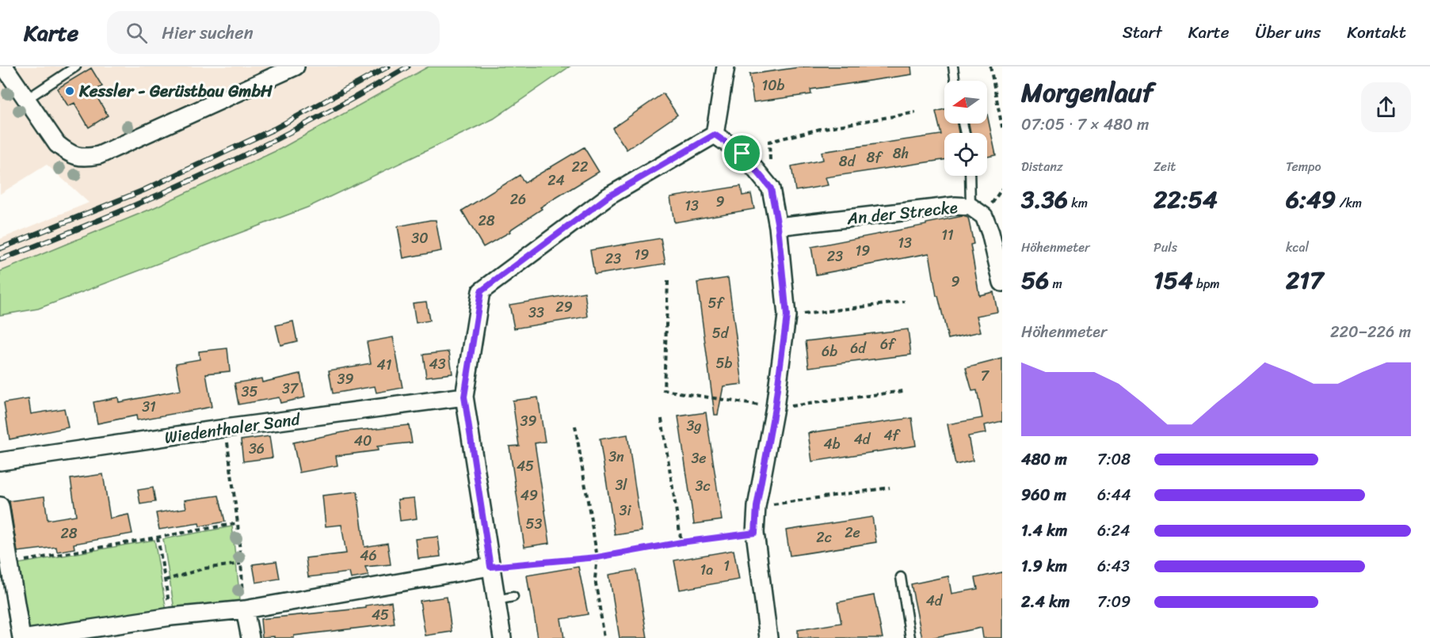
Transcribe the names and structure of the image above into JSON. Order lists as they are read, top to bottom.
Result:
{
  "streets": {
    "street": ["An der Strecke", "Wiedenthaler Sand"]
  },
  "places": ["Kessler - Gerüstbau GmbH"],
  "house_numbers": [
    "10b",
    "8h",
    "8f",
    "8d",
    "22",
    "24",
    "26",
    "9",
    "13",
    "28",
    "11",
    "30",
    "13",
    "19",
    "19",
    "23",
    "23",
    "9",
    "5f",
    "29",
    "33",
    "5d",
    "6f",
    "6d",
    "6b",
    "5b",
    "43",
    "41",
    "7",
    "39",
    "37",
    "35",
    "31",
    "39",
    "3g",
    "4f",
    "4d",
    "40",
    "4b",
    "36",
    "3n",
    "3e",
    "45",
    "3l",
    "3c",
    "49",
    "3i",
    "53",
    "2e",
    "28",
    "2c",
    "46",
    "1",
    "1a",
    "4d",
    "45"
  ],
  "north": "left",
  "page": {
    "header": "Karte",
    "search": "Hier suchen",
    "nav": [
      "Start",
      "Karte",
      "Über uns",
      "Kontakt"
    ],
    "heading": ["Morgenlauf", "07:05 · 7 × 480 m"],
    "stats": [
      ["Distanz", "3.36 km"],
      ["Zeit", "22:54"],
      ["Tempo", "6:49 /km"],
      ["Höhenmeter", "56 m"],
      ["Puls", "154 bpm"],
      ["kcal", "217"]
    ],
    "chart": ["Höhenmeter", "220–226 m"],
    "list": [
      {
        "name": "480 m",
        "note": "7:08"
      },
      {
        "name": "960 m",
        "note": "6:44"
      },
      {
        "name": "1.4 km",
        "note": "6:24"
      },
      {
        "name": "1.9 km",
        "note": "6:43"
      },
      {
        "name": "2.4 km",
        "note": "7:09"
      }
    ]
  }
}
